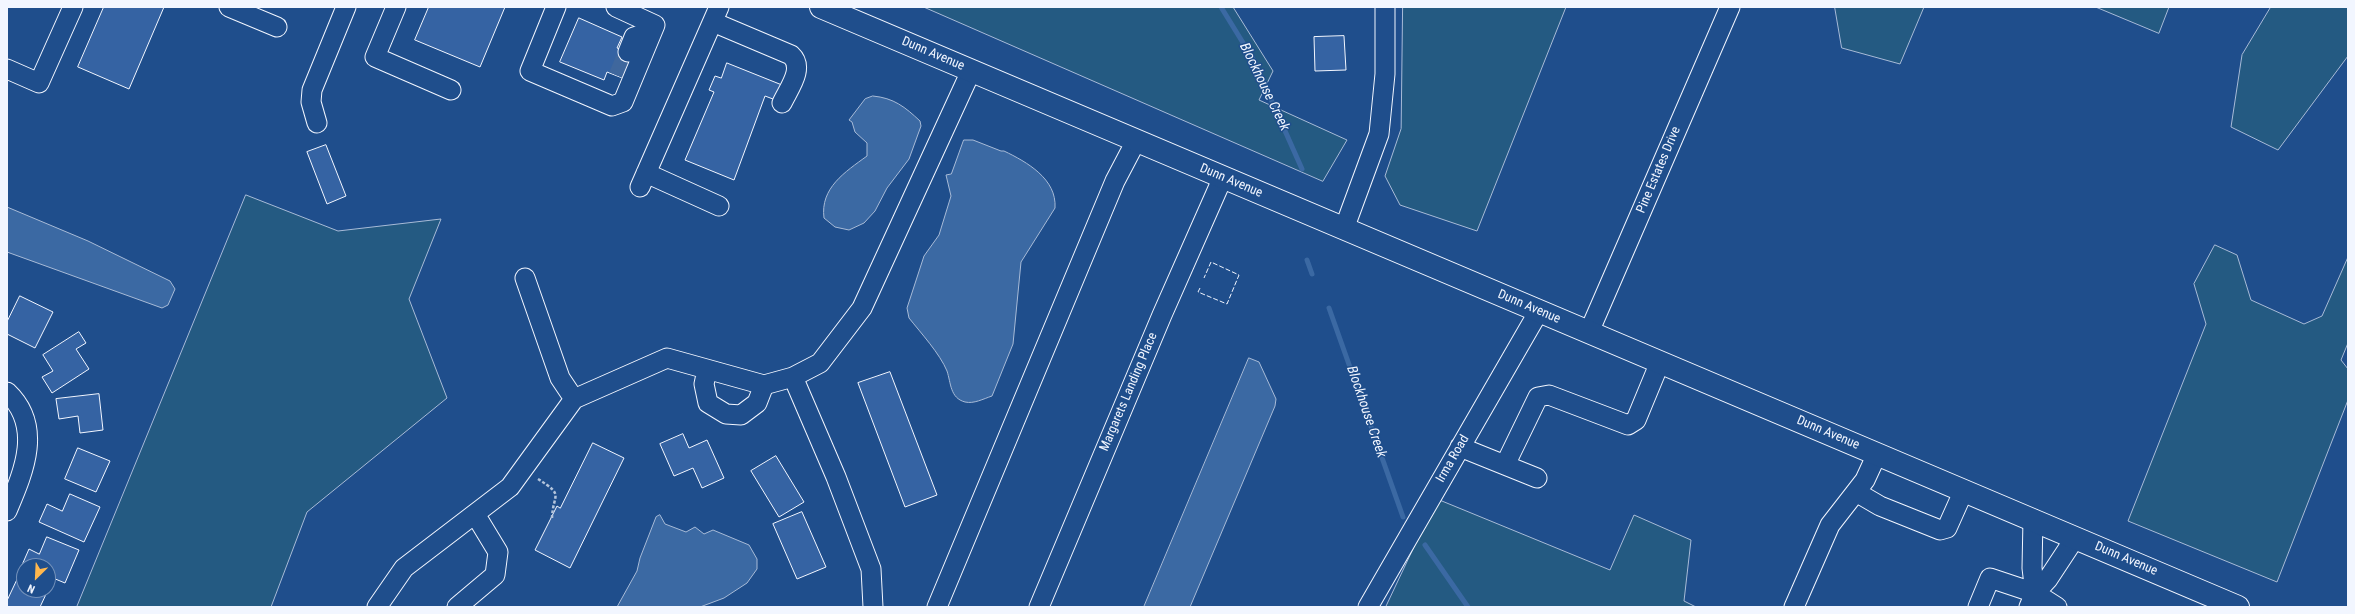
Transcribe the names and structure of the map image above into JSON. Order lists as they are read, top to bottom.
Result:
{
  "streets": {
    "main road": ["Dunn Avenue"],
    "street": ["Pine Estates Drive", "Margarets Landing Place", "Irma Road"]
  },
  "crossings": [
    ["Dunn Avenue", "Pine Estates Drive"],
    ["Dunn Avenue", "Margarets Landing Place"],
    ["Dunn Avenue", "Irma Road"]
  ],
  "water": ["Blockhouse Creek"],
  "north": "bottom left"
}
